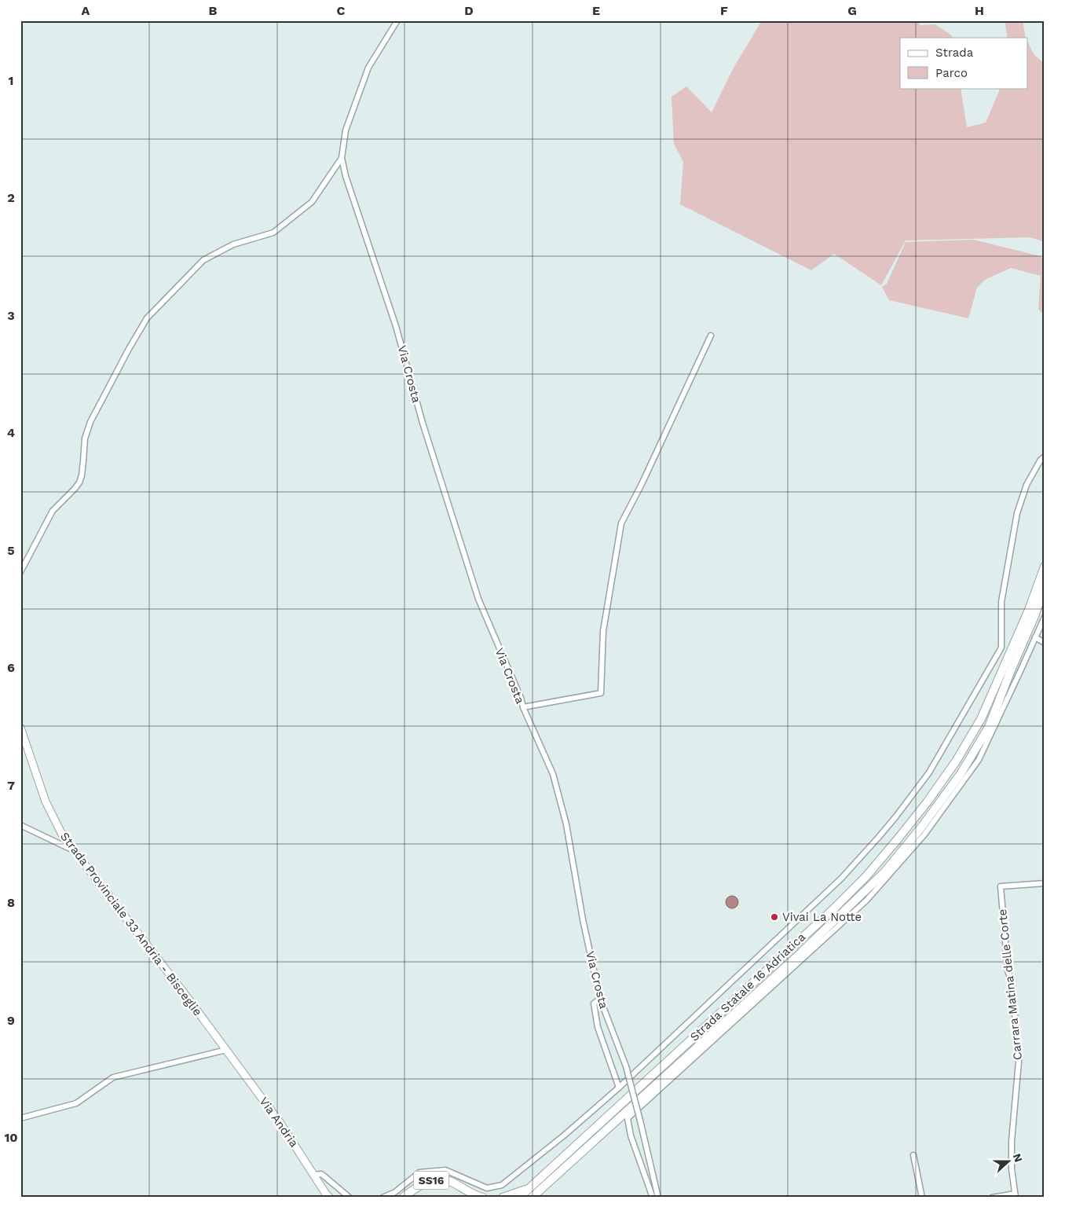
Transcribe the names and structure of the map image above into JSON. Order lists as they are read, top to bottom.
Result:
{
  "streets": {
    "highway": ["Strada Statale 16 Adriatica", "SS16"],
    "main road": ["Strada Provinciale 33 Andria - Bisceglie", "Via Andria"],
    "street": ["Via Crosta", "Carrara Matina delle Corte"]
  },
  "crossings": [
    ["Strada Provinciale 33 Andria - Bisceglie", "Via Andria"]
  ],
  "places": ["Vivai La Notte"],
  "legend": ["Strada", "Parco"],
  "north": "right",
  "grid": {
    "columns": [
      "A",
      "B",
      "C",
      "D",
      "E",
      "F",
      "G",
      "H"
    ],
    "rows": [
      "1",
      "2",
      "3",
      "4",
      "5",
      "6",
      "7",
      "8",
      "9",
      "10"
    ]
  }
}
